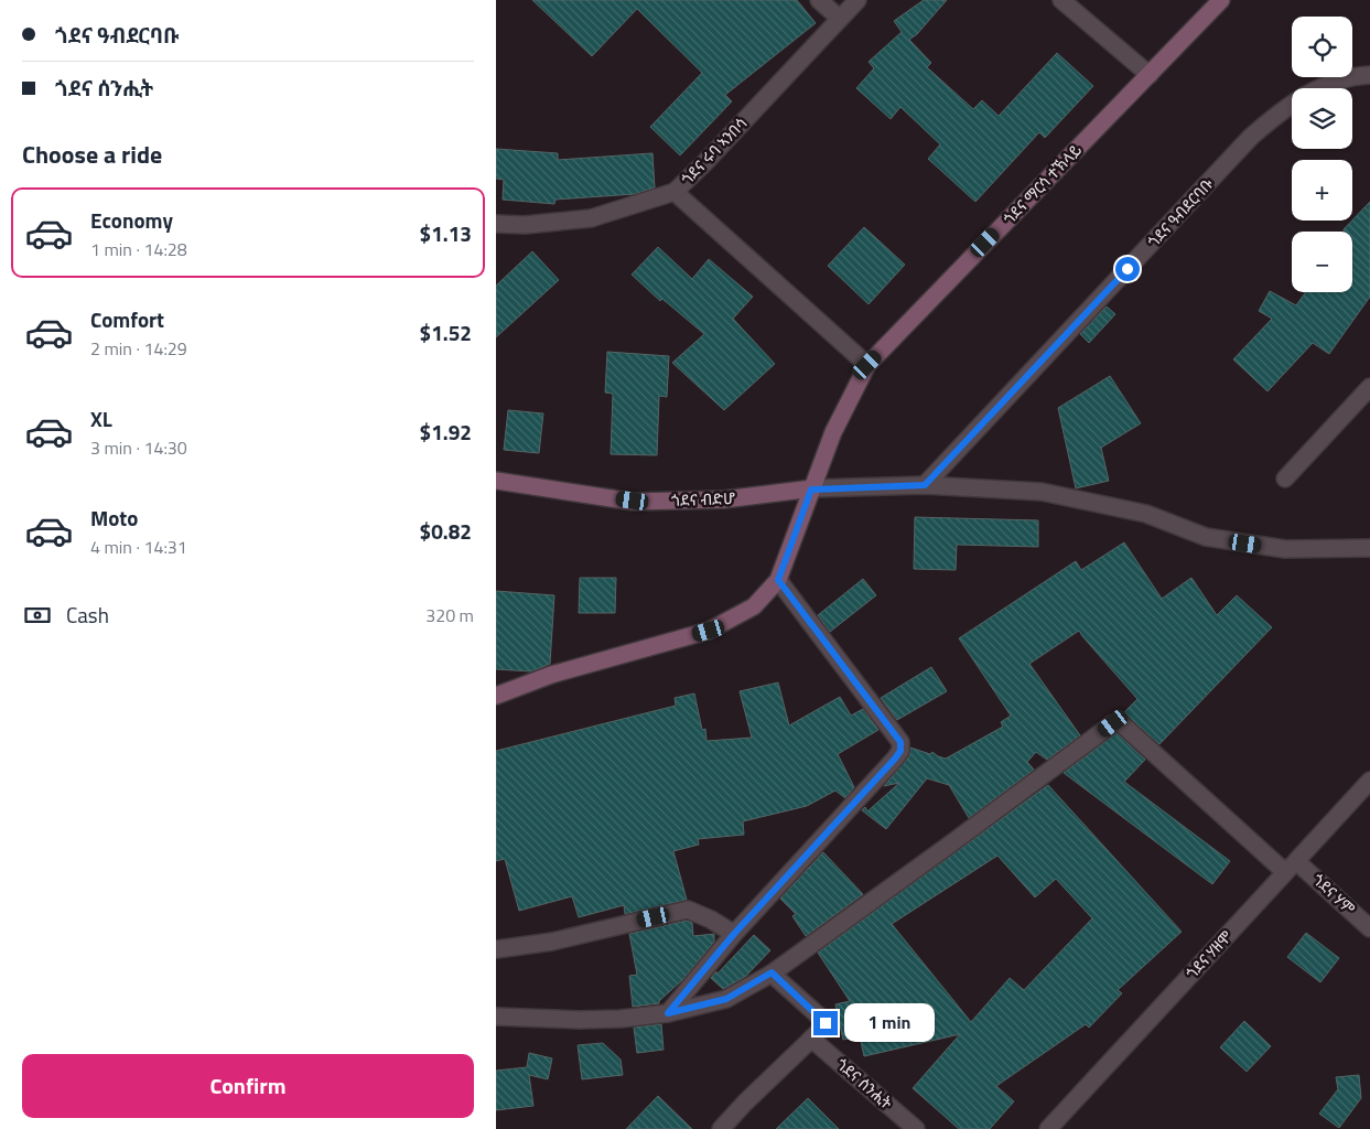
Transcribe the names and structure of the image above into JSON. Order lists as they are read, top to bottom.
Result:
{
  "streets": {
    "main road": ["ጎደና ማርሳ ተኽላይ", "ጎደና ብድሆ"],
    "street": [
      "ጎደና ሩባ ኣንበሳ",
      "ጎደና ዓብደርባቡ",
      "ጎደና ሃም",
      "ጎደና ሃዘሞ",
      "ጎደና ሰንሒት"
    ]
  },
  "crossings": [
    ["ጎደና ማርሳ ተኽላይ", "ጎደና ብድሆ"],
    ["ጎደና ሃም", "ጎደና ሃዘሞ"]
  ],
  "page": {
    "banner": ["ጎደና ዓብደርባቡ", "ጎደና ሰንሒት"],
    "map_buttons": ["+", "−"],
    "heading": "Choose a ride",
    "list": [
      {
        "name": "Economy",
        "note": "1 min · 14:28",
        "value": "$1.13"
      },
      {
        "name": "Comfort",
        "note": "2 min · 14:29",
        "value": "$1.52"
      },
      {
        "name": "XL",
        "note": "3 min · 14:30",
        "value": "$1.92"
      },
      {
        "name": "Moto",
        "note": "4 min · 14:31",
        "value": "$0.82"
      }
    ],
    "pay": ["Cash", "320 m"],
    "bubble": "1 min",
    "buttons": "Confirm"
  }
}
